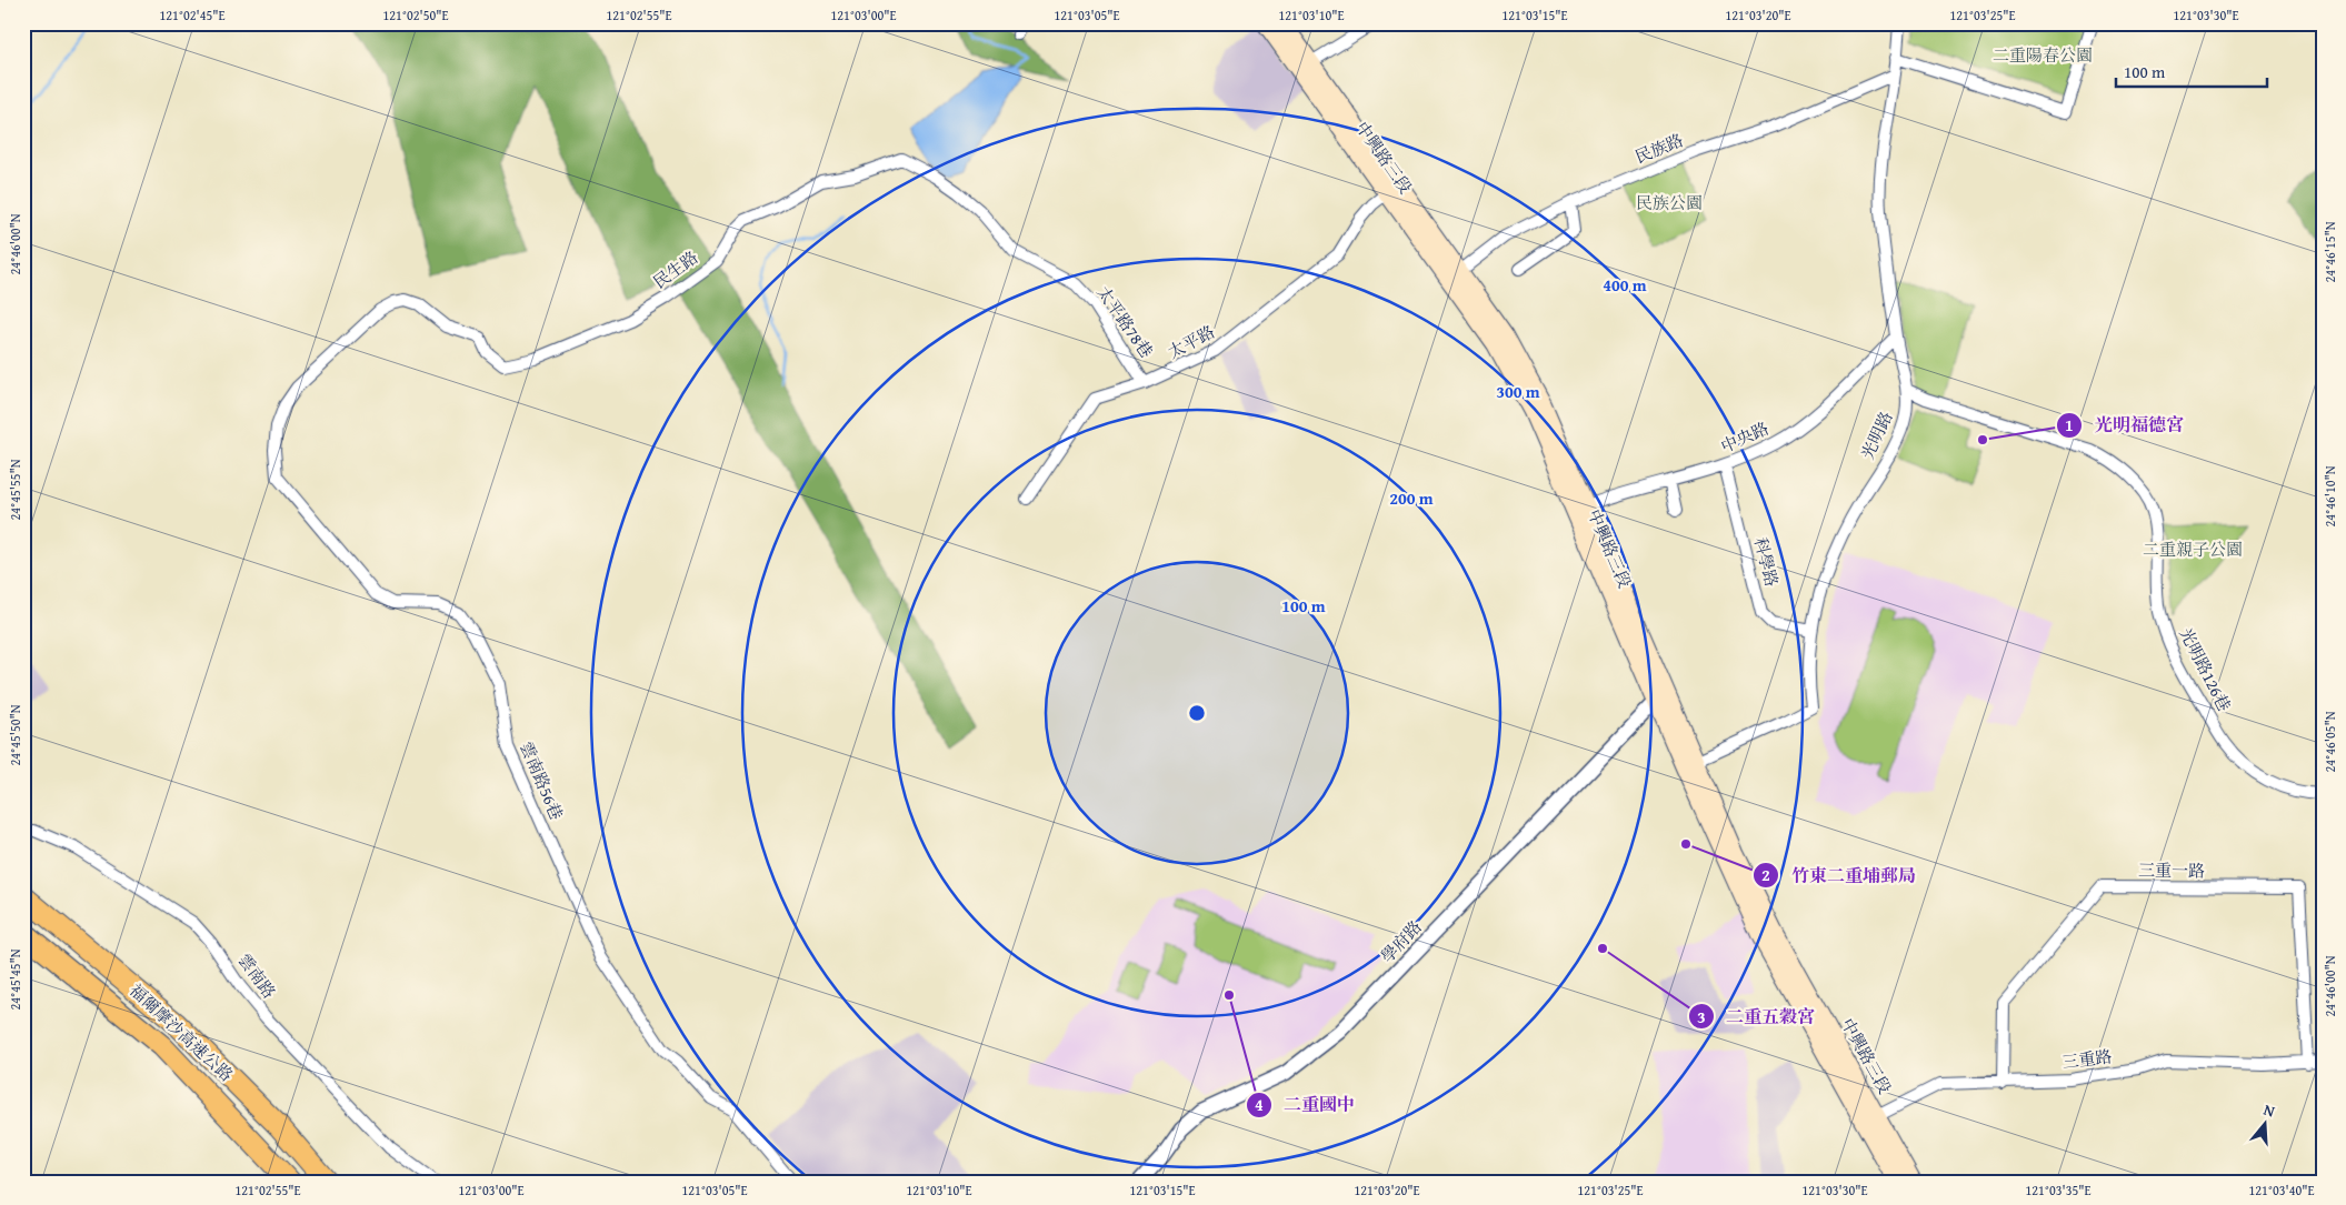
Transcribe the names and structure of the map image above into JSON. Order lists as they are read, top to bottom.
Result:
{
  "streets": {
    "highway": ["福爾摩沙高速公路"],
    "main road": ["中興路三段"],
    "street": [
      "民族路",
      "民生路",
      "太平路78巷",
      "太平路",
      "光明路",
      "中央路",
      "科學路",
      "光明路126巷",
      "雲南路56巷",
      "三重一路",
      "學府路",
      "雲南路",
      "三重路"
    ]
  },
  "crossings": [
    ["民族路", "中興路三段"],
    ["民族路", "光明路"],
    ["中興路三段", "太平路"],
    ["中興路三段", "光明路"],
    ["中興路三段", "中央路"],
    ["中興路三段", "學府路"],
    ["中興路三段", "三重路"],
    ["民生路", "太平路78巷"],
    ["民生路", "雲南路56巷"],
    ["太平路78巷", "太平路"],
    ["光明路", "中央路"],
    ["光明路", "科學路"],
    ["光明路", "光明路126巷"],
    ["中央路", "科學路"],
    ["三重一路", "三重路"]
  ],
  "parks": ["二重陽春公園", "民族公園", "二重親子公園"],
  "places": [
    "光明福德宮",
    "竹東二重埔郵局",
    "二重五穀宮",
    "二重國中"
  ],
  "scale_bar": "100 m",
  "north": "top",
  "coordinates": [
    "121°02'45\"E",
    "121°02'50\"E",
    "121°02'55\"E",
    "121°03'00\"E",
    "121°03'05\"E",
    "121°03'10\"E",
    "121°03'15\"E",
    "121°03'20\"E",
    "121°03'25\"E",
    "121°03'30\"E",
    "24°46'00\"N",
    "24°46'15\"N",
    "24°45'55\"N",
    "24°46'10\"N",
    "24°45'50\"N",
    "24°46'05\"N",
    "24°45'45\"N",
    "121°03'35\"E",
    "121°03'40\"E"
  ],
  "rings": [
    "400 m",
    "300 m",
    "200 m",
    "100 m"
  ]
}
